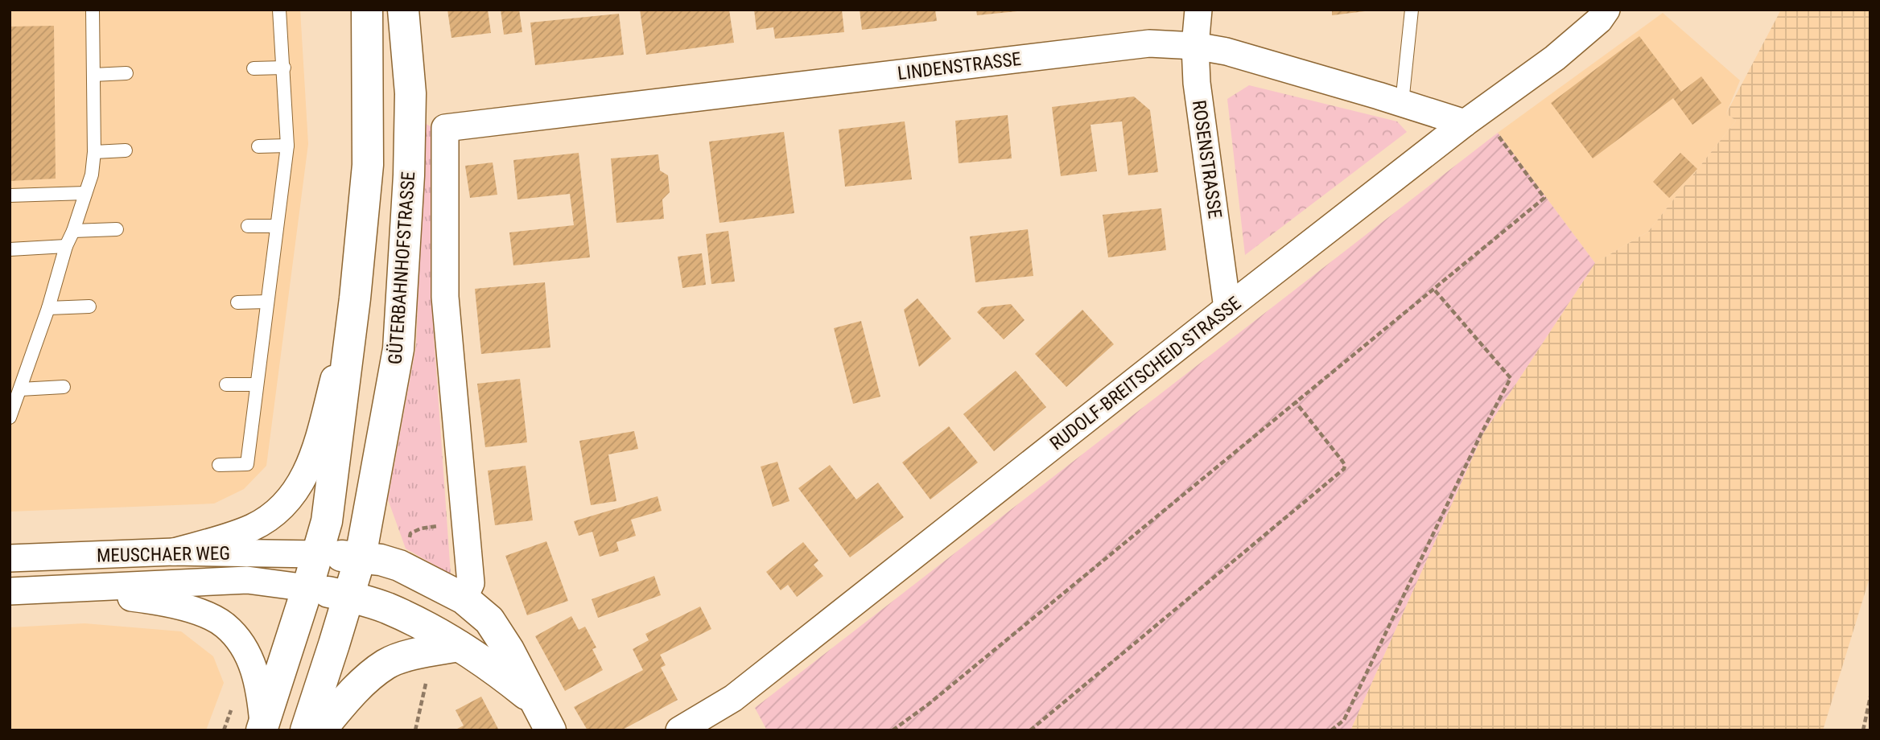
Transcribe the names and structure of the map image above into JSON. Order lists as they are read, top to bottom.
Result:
{
  "streets": {
    "main road": ["GÜTERBAHNHOFSTRASSE"],
    "street": [
      "LINDENSTRASSE",
      "ROSENSTRASSE",
      "RUDOLF-BREITSCHEID-STRASSE",
      "MEUSCHAER WEG"
    ]
  },
  "crossings": [
    ["LINDENSTRASSE", "ROSENSTRASSE"],
    ["LINDENSTRASSE", "GÜTERBAHNHOFSTRASSE"],
    ["LINDENSTRASSE", "RUDOLF-BREITSCHEID-STRASSE"],
    ["ROSENSTRASSE", "RUDOLF-BREITSCHEID-STRASSE"]
  ]
}
